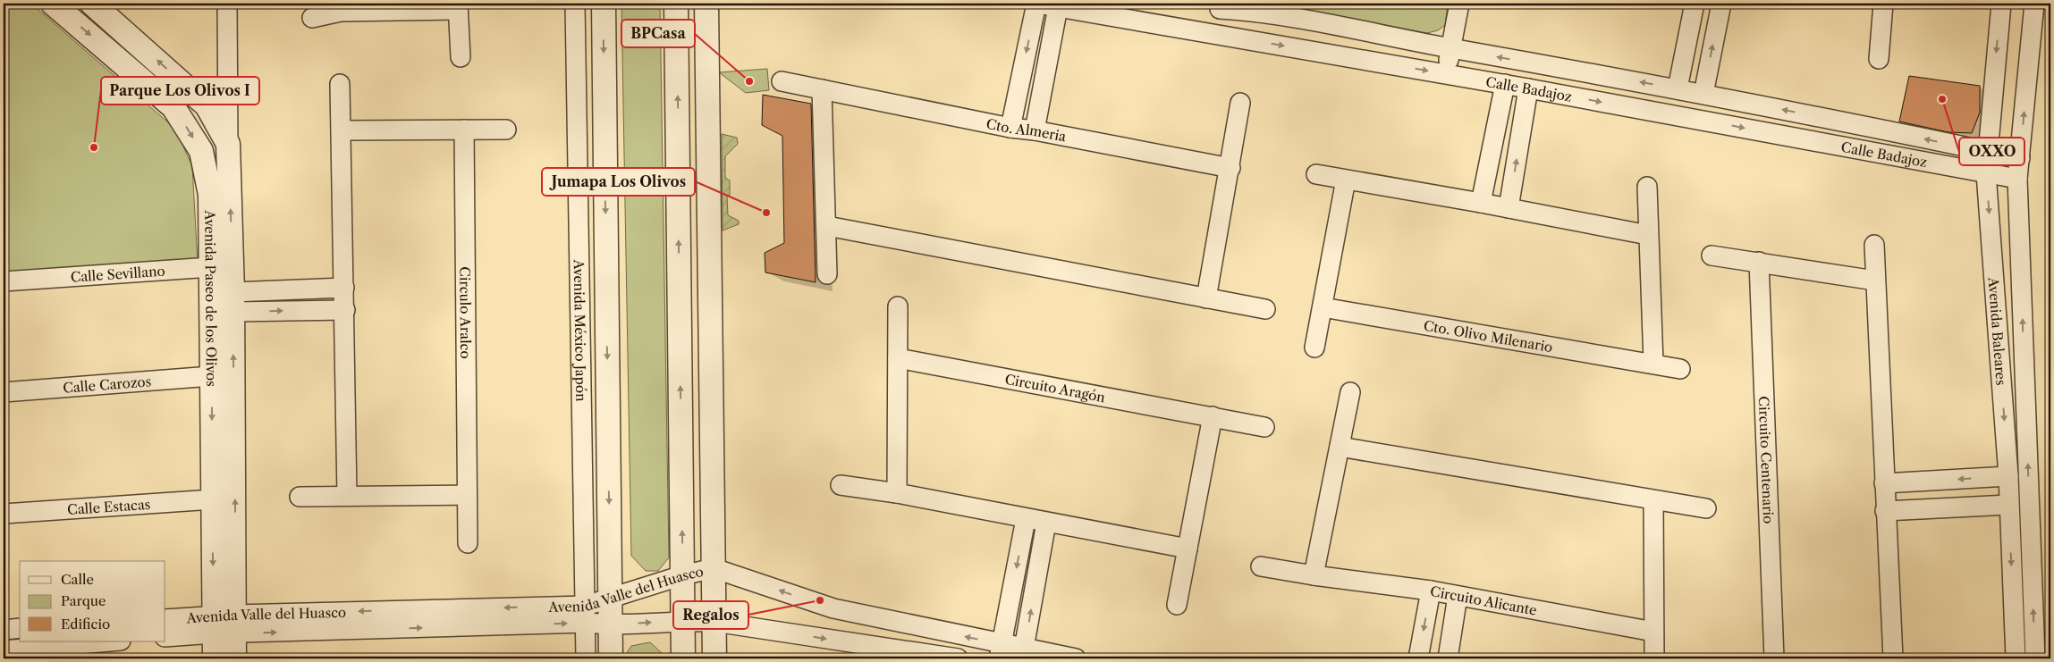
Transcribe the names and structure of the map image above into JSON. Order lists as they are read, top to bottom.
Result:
{
  "streets": {
    "street": [
      "Calle Badajoz",
      "Cto. Almeria",
      "Calle Sevillano",
      "Avenida Paseo de los Olivos",
      "Circulo Aralco",
      "Avenida México Japón",
      "Avenida Baleares",
      "Cto. Olivo Milenario",
      "Calle Carozos",
      "Circuito Aragón",
      "Circuito Centenario",
      "Calle Estacas",
      "Avenida Valle del Huasco",
      "Circuito Alicante"
    ]
  },
  "crossings": [
    ["Calle Badajoz", "Avenida Baleares"],
    ["Calle Sevillano", "Avenida Paseo de los Olivos"],
    ["Avenida Paseo de los Olivos", "Calle Carozos"],
    ["Avenida Paseo de los Olivos", "Calle Estacas"],
    ["Avenida Paseo de los Olivos", "Avenida Valle del Huasco"],
    ["Avenida México Japón", "Avenida Valle del Huasco"]
  ],
  "places": [
    "BPCasa",
    "OXXO",
    "Parque Los Olivos I",
    "Jumapa Los Olivos",
    "Regalos"
  ],
  "legend": ["Calle", "Parque", "Edificio"]
}
